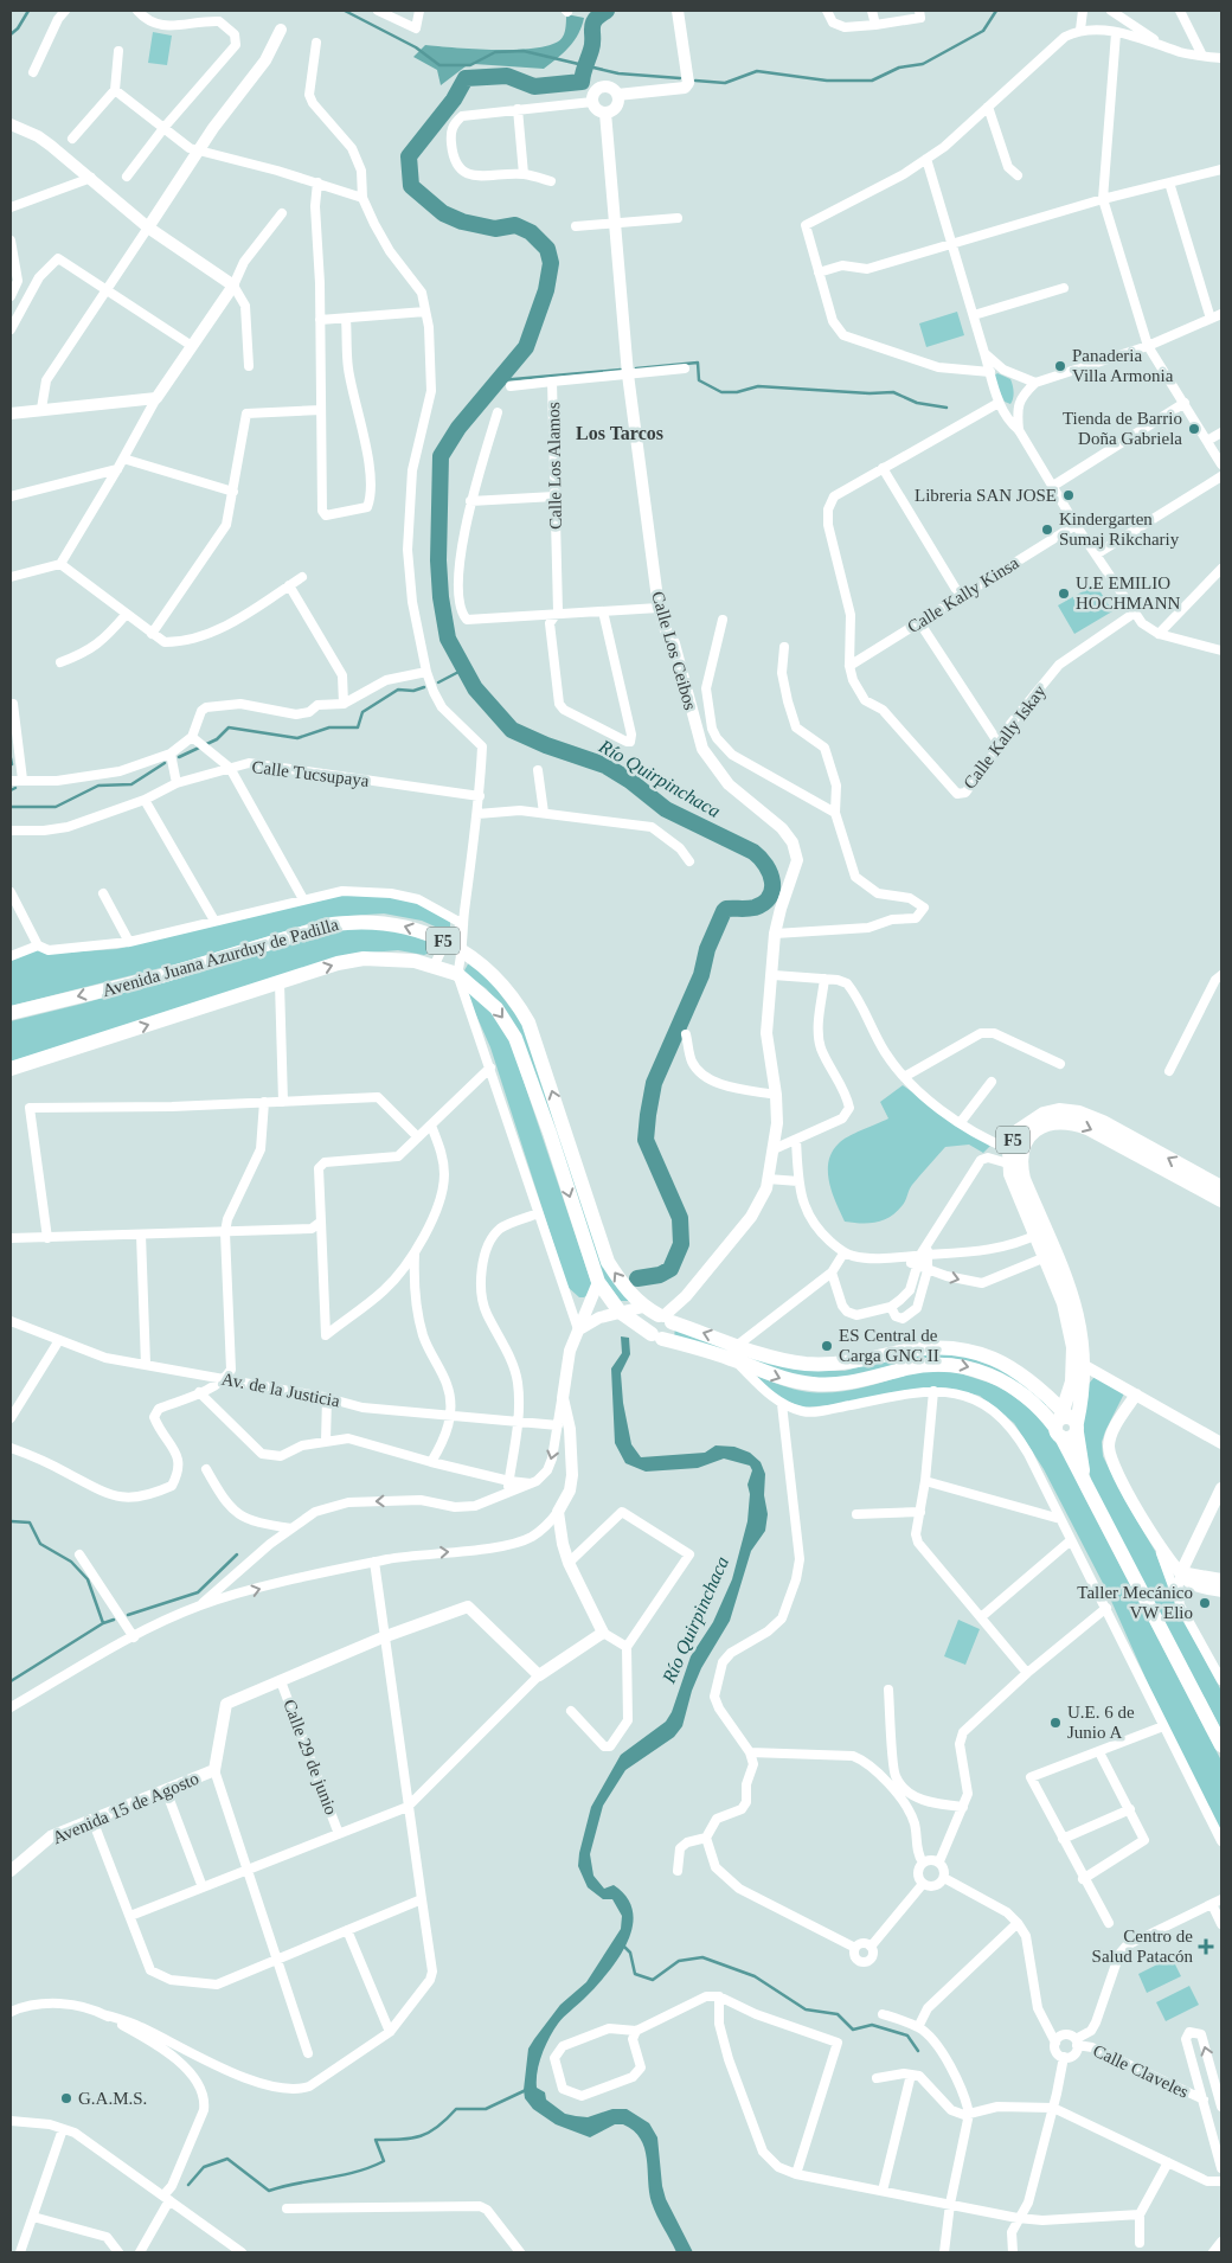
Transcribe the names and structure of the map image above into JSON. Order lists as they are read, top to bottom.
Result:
{
  "streets": {
    "main road": ["F5", "Avenida Juana Azurduy de Padilla"],
    "street": [
      "Calle Los Alamos",
      "Calle Kally Kinsa",
      "Calle Los Ceibos",
      "Calle Kally Iskay",
      "Calle Tucsupaya",
      "Av. de la Justicia",
      "Calle 29 de junio",
      "Avenida 15 de Agosto",
      "Calle Claveles"
    ]
  },
  "crossings": [
    ["Calle Los Alamos", "Calle Los Ceibos"],
    ["Calle Kally Kinsa", "Calle Kally Iskay"],
    ["Calle Los Ceibos", "Avenida Juana Azurduy de Padilla"],
    ["F5", "Avenida Juana Azurduy de Padilla"]
  ],
  "districts": ["Los Tarcos"],
  "water": ["Río Quirpinchaca"],
  "places": {
    "other": [
      "Panaderia Villa Armonia",
      "Tienda de Barrio Doña Gabriela",
      "Libreria SAN JOSE",
      "Kindergarten Sumaj Rikchariy",
      "U.E EMILIO HOCHMANN",
      "ES Central de Carga GNC II",
      "Taller Mecánico VW Elio",
      "U.E. 6 de Junio A",
      "G.A.M.S."
    ],
    "health": ["Centro de Salud Patacón"]
  }
}
